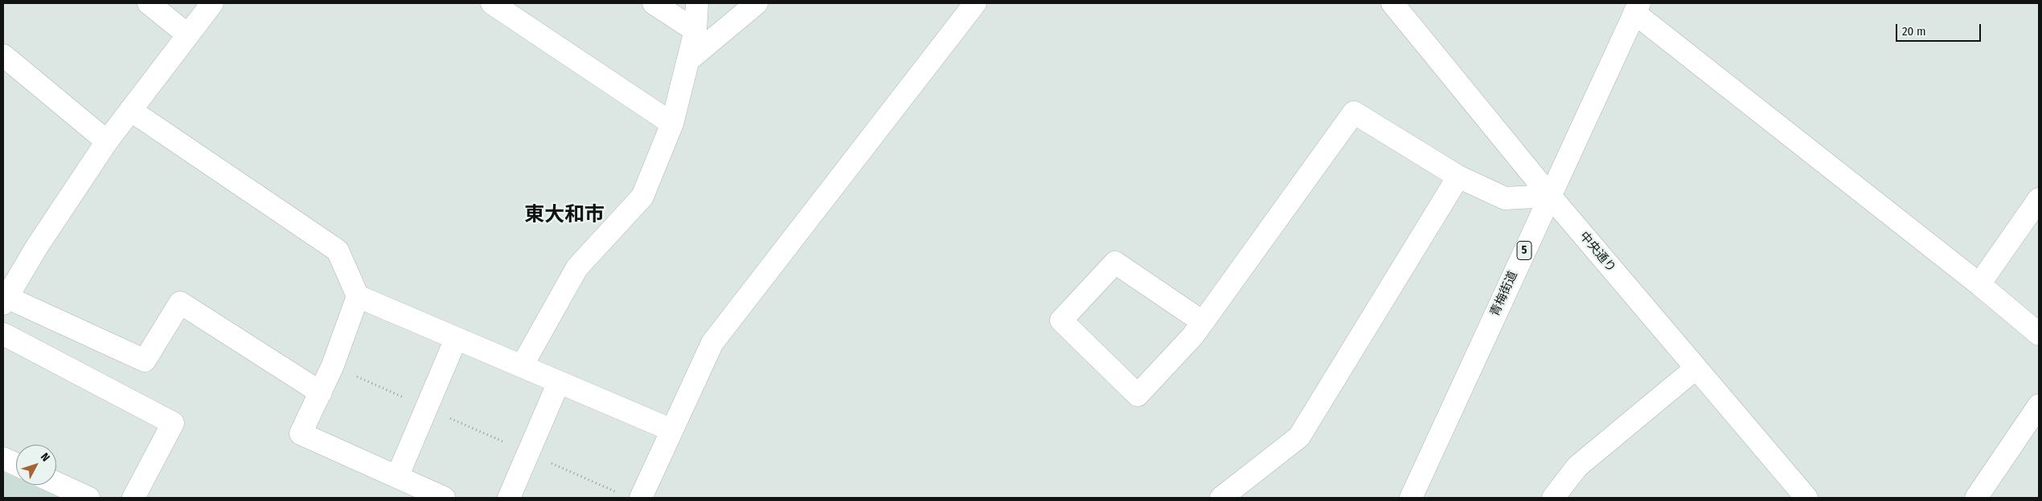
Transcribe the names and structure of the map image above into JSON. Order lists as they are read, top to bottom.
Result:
{
  "streets": {
    "street": ["5", "中央通り", "青梅街道"]
  },
  "crossings": [
    ["中央通り", "青梅街道"]
  ],
  "districts": ["東大和市"],
  "scale_bar": "20 m",
  "north": "top right"
}
